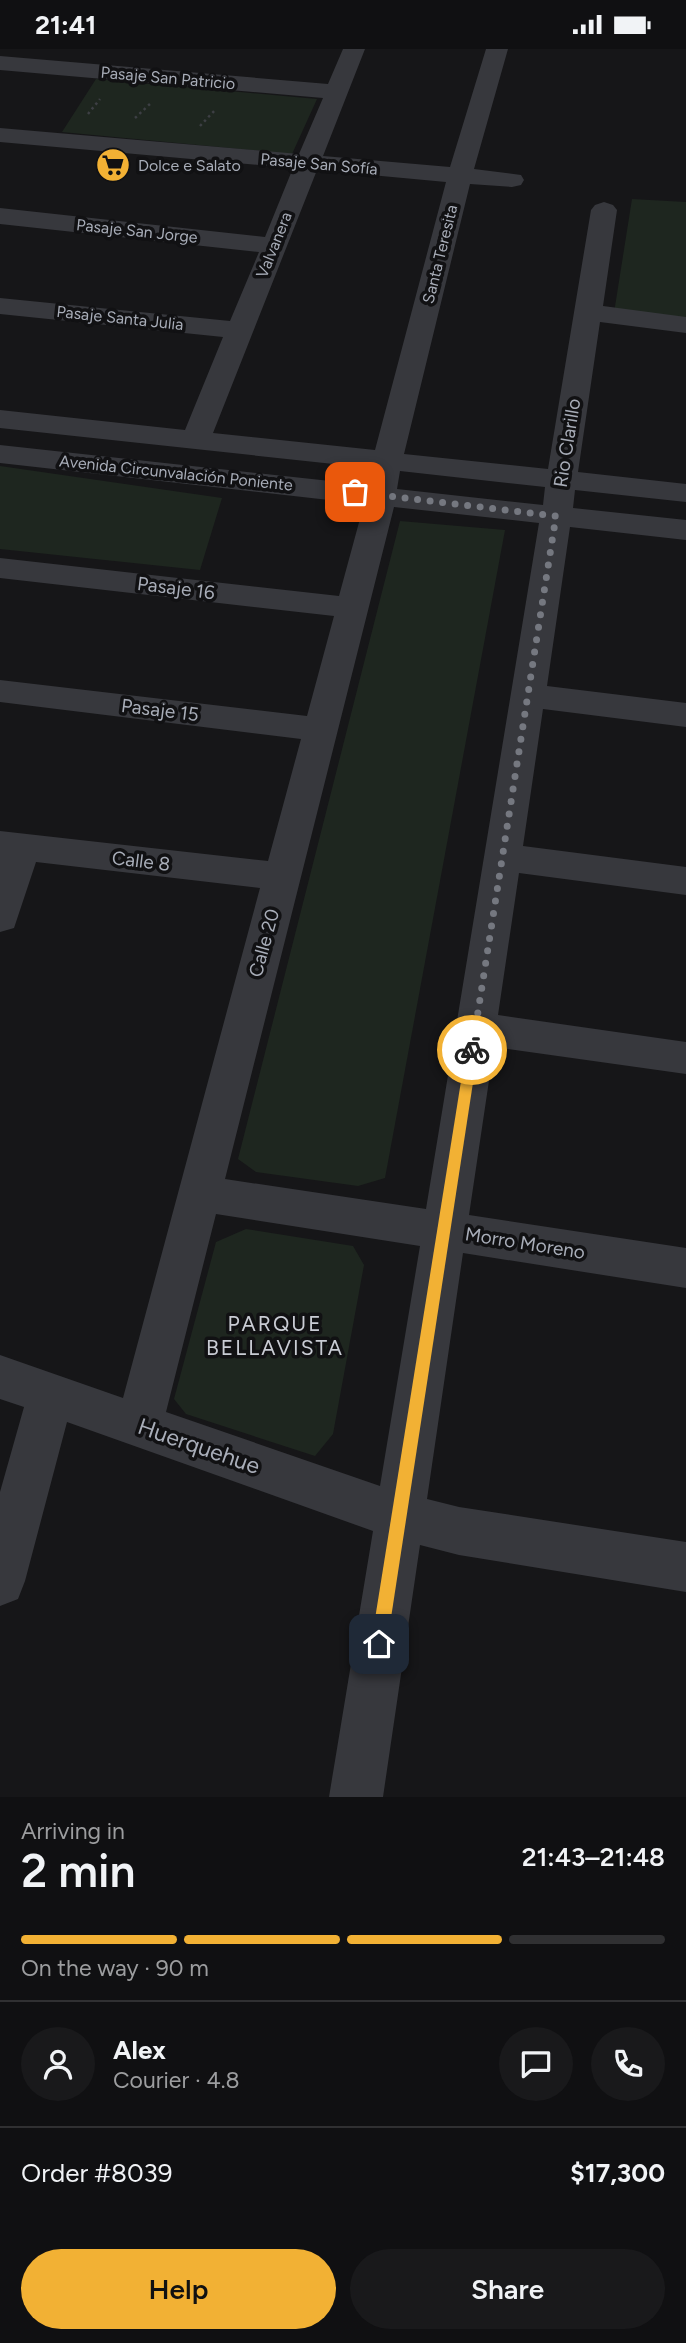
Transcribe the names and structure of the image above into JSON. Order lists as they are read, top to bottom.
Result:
{
  "streets": {
    "street": [
      "Pasaje San Patricio",
      "Pasaje San Sofía",
      "Pasaje San Jorge",
      "Valvanera",
      "Santa Teresita",
      "Pasaje Santa Julia",
      "Rio Clarillo",
      "Avenida Circunvalación Poniente",
      "Pasaje 16",
      "Pasaje 15",
      "Calle 8",
      "Calle 20",
      "Morro Moreno",
      "Huerquehue"
    ]
  },
  "crossings": [
    ["Pasaje San Patricio", "Valvanera"],
    ["Pasaje San Sofía", "Valvanera"],
    ["Pasaje San Sofía", "Santa Teresita"],
    ["Pasaje San Jorge", "Valvanera"],
    ["Valvanera", "Pasaje Santa Julia"],
    ["Valvanera", "Avenida Circunvalación Poniente"],
    ["Santa Teresita", "Avenida Circunvalación Poniente"],
    ["Santa Teresita", "Calle 20"],
    ["Rio Clarillo", "Avenida Circunvalación Poniente"],
    ["Rio Clarillo", "Morro Moreno"],
    ["Rio Clarillo", "Huerquehue"],
    ["Avenida Circunvalación Poniente", "Calle 20"],
    ["Pasaje 16", "Calle 20"],
    ["Pasaje 15", "Calle 20"],
    ["Calle 8", "Calle 20"],
    ["Calle 20", "Morro Moreno"],
    ["Calle 20", "Huerquehue"]
  ],
  "districts": ["PARQUE BELLAVISTA"],
  "places": {
    "supermarket": ["Dolce e Salato"]
  },
  "page": {
    "status": "21:41",
    "heading": ["2 min", "Arriving in", "21:43–21:48"],
    "panel": [
      "Alex",
      "Courier · 4.8",
      "Order #8039",
      "$17,300"
    ],
    "bar": "On the way · 90 m",
    "buttons": ["Help", "Share"]
  }
}
